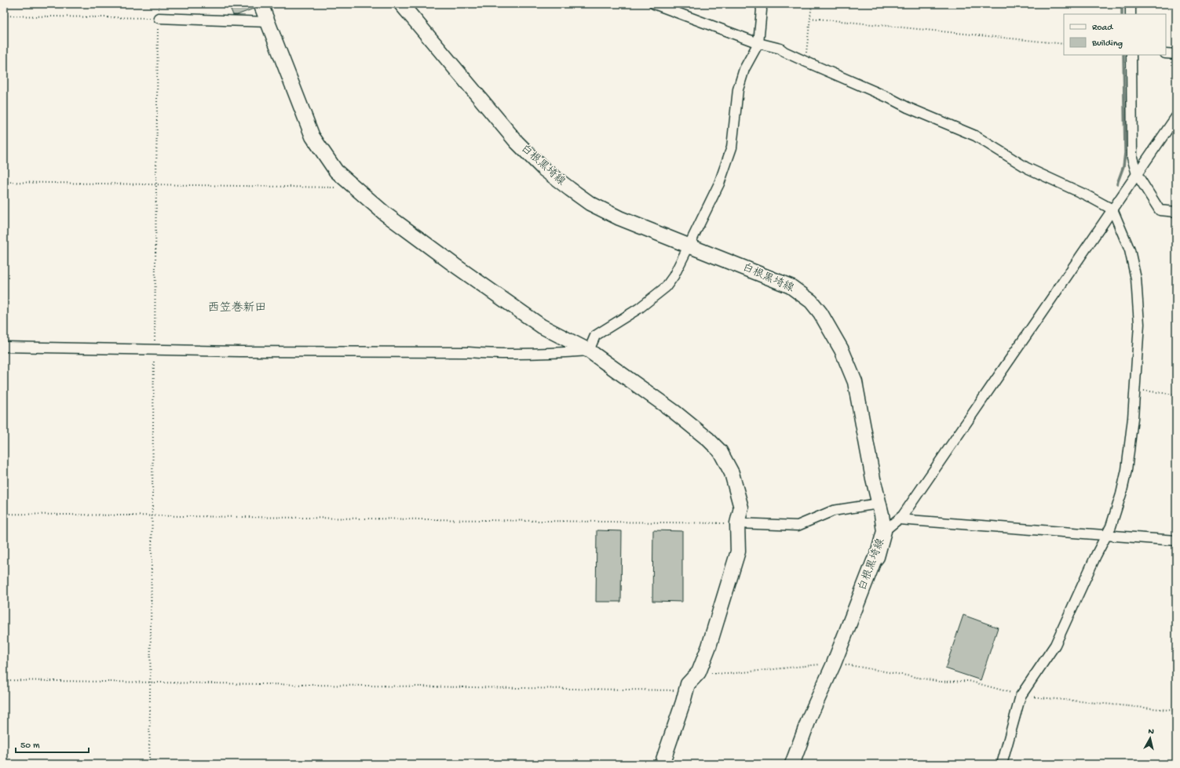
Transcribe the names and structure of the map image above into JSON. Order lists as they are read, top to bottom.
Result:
{
  "streets": {
    "main road": ["白根黒埼線"]
  },
  "districts": ["西笠巻新田"],
  "legend": ["Road", "Building"],
  "scale_bar": "50 m",
  "north": "top"
}
